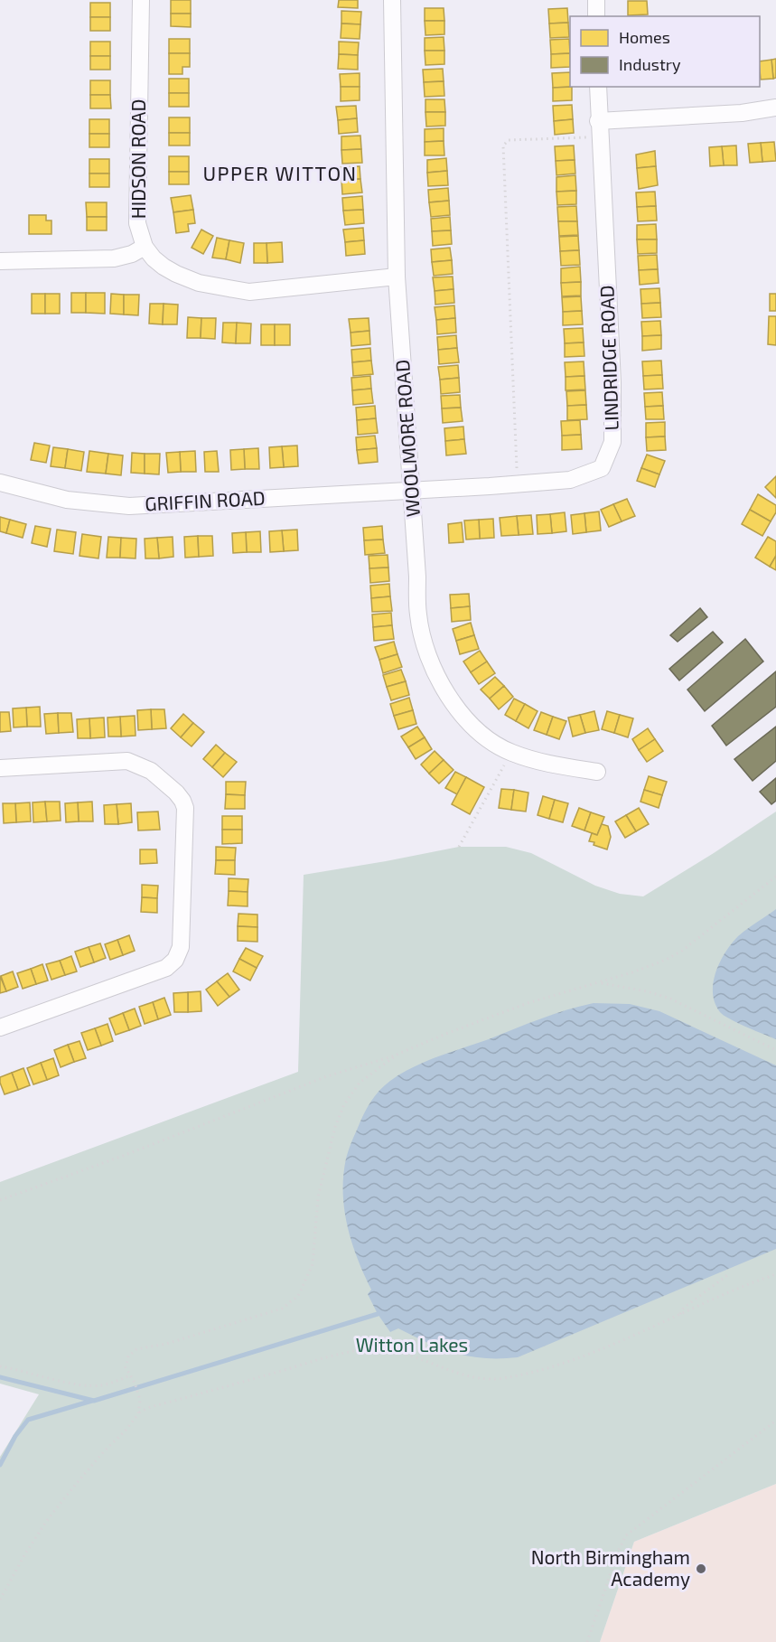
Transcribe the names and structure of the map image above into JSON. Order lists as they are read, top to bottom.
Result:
{
  "streets": {
    "street": [
      "HIDSON ROAD",
      "LINDRIDGE ROAD",
      "WOOLMORE ROAD",
      "GRIFFIN ROAD"
    ]
  },
  "crossings": [
    ["HIDSON ROAD", "WOOLMORE ROAD"],
    ["LINDRIDGE ROAD", "WOOLMORE ROAD"],
    ["LINDRIDGE ROAD", "GRIFFIN ROAD"],
    ["WOOLMORE ROAD", "GRIFFIN ROAD"]
  ],
  "districts": ["UPPER WITTON"],
  "parks": ["Witton Lakes"],
  "places": ["North Birmingham Academy"],
  "legend": ["Homes", "Industry"]
}
